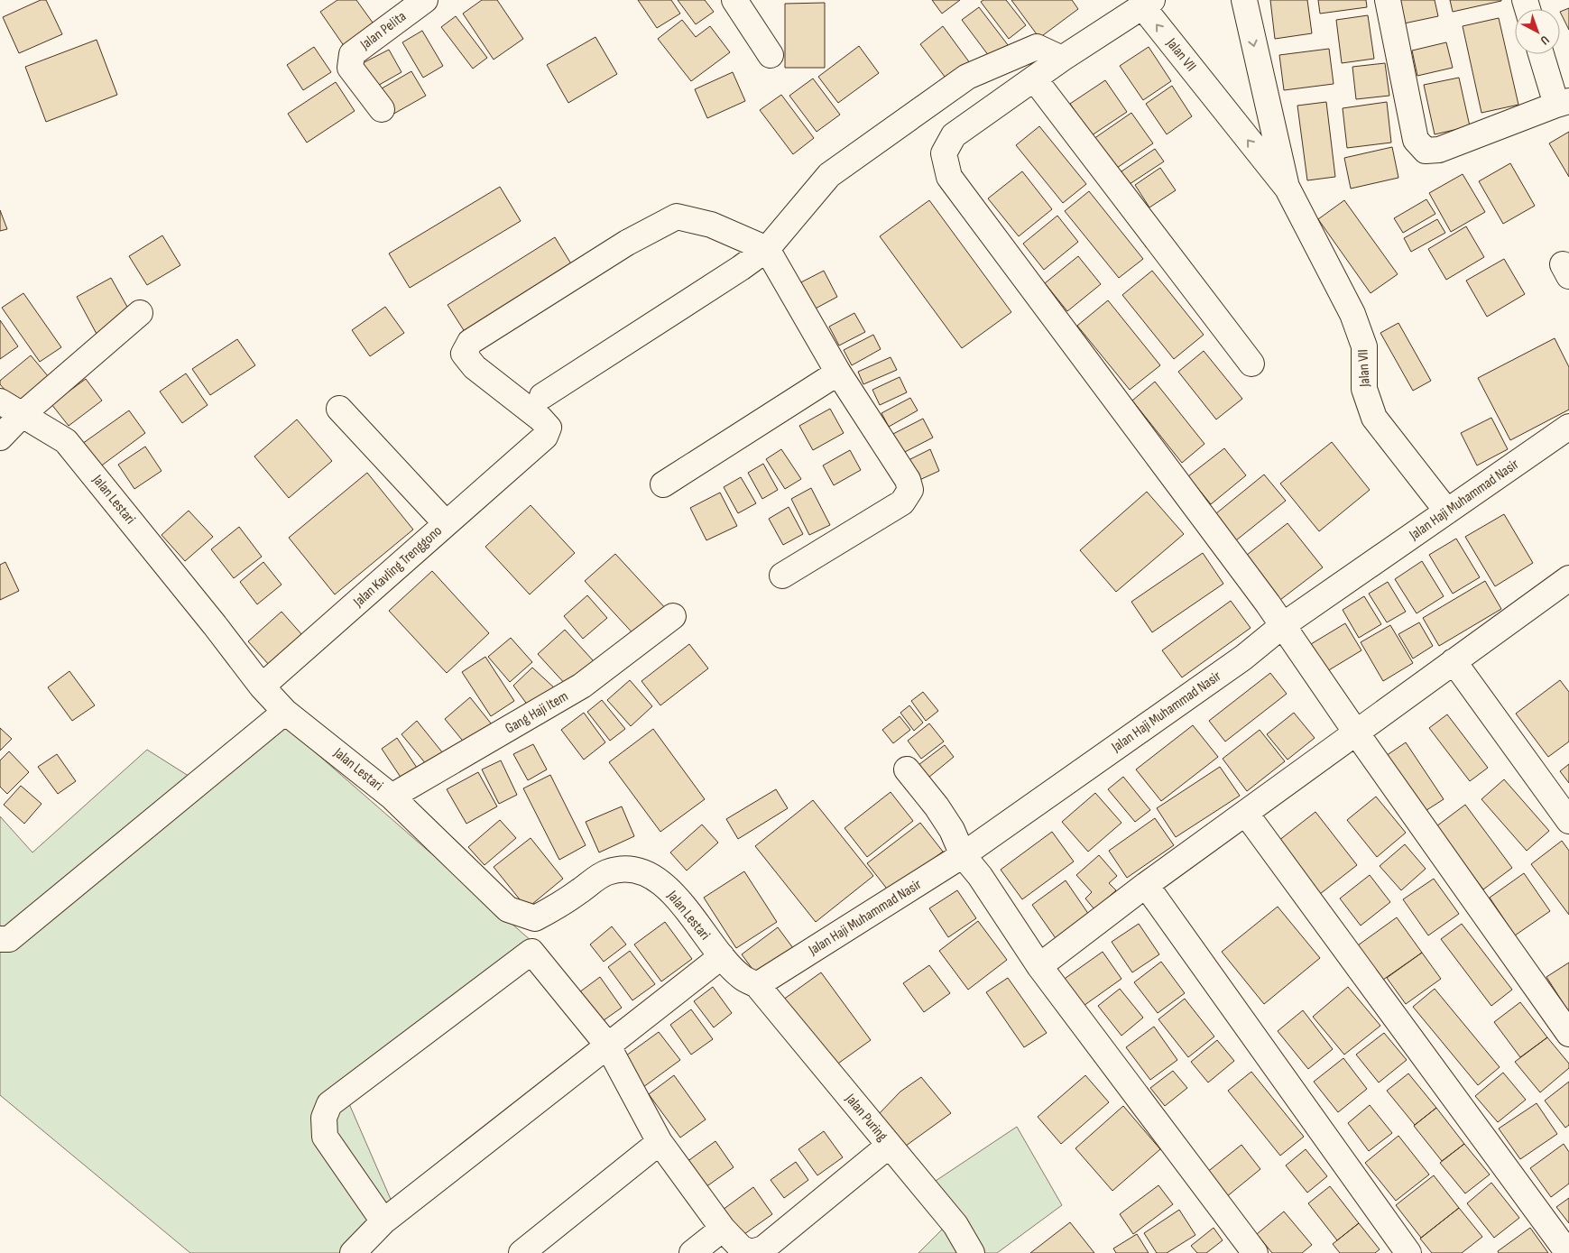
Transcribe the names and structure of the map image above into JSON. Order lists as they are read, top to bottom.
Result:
{
  "streets": {
    "street": [
      "Jalan Pelita",
      "Jalan VII",
      "Jalan Lestari",
      "Jalan Haji Muhammad Nasir",
      "Jalan Kavling Trenggono",
      "Gang Haji Item",
      "Jalan Puring"
    ]
  },
  "crossings": [
    ["Jalan VII", "Jalan Haji Muhammad Nasir"],
    ["Jalan Lestari", "Jalan Haji Muhammad Nasir"],
    ["Jalan Lestari", "Jalan Kavling Trenggono"],
    ["Jalan Lestari", "Gang Haji Item"],
    ["Jalan Lestari", "Jalan Puring"],
    ["Jalan Haji Muhammad Nasir", "Jalan Puring"]
  ],
  "north": "bottom right"
}
